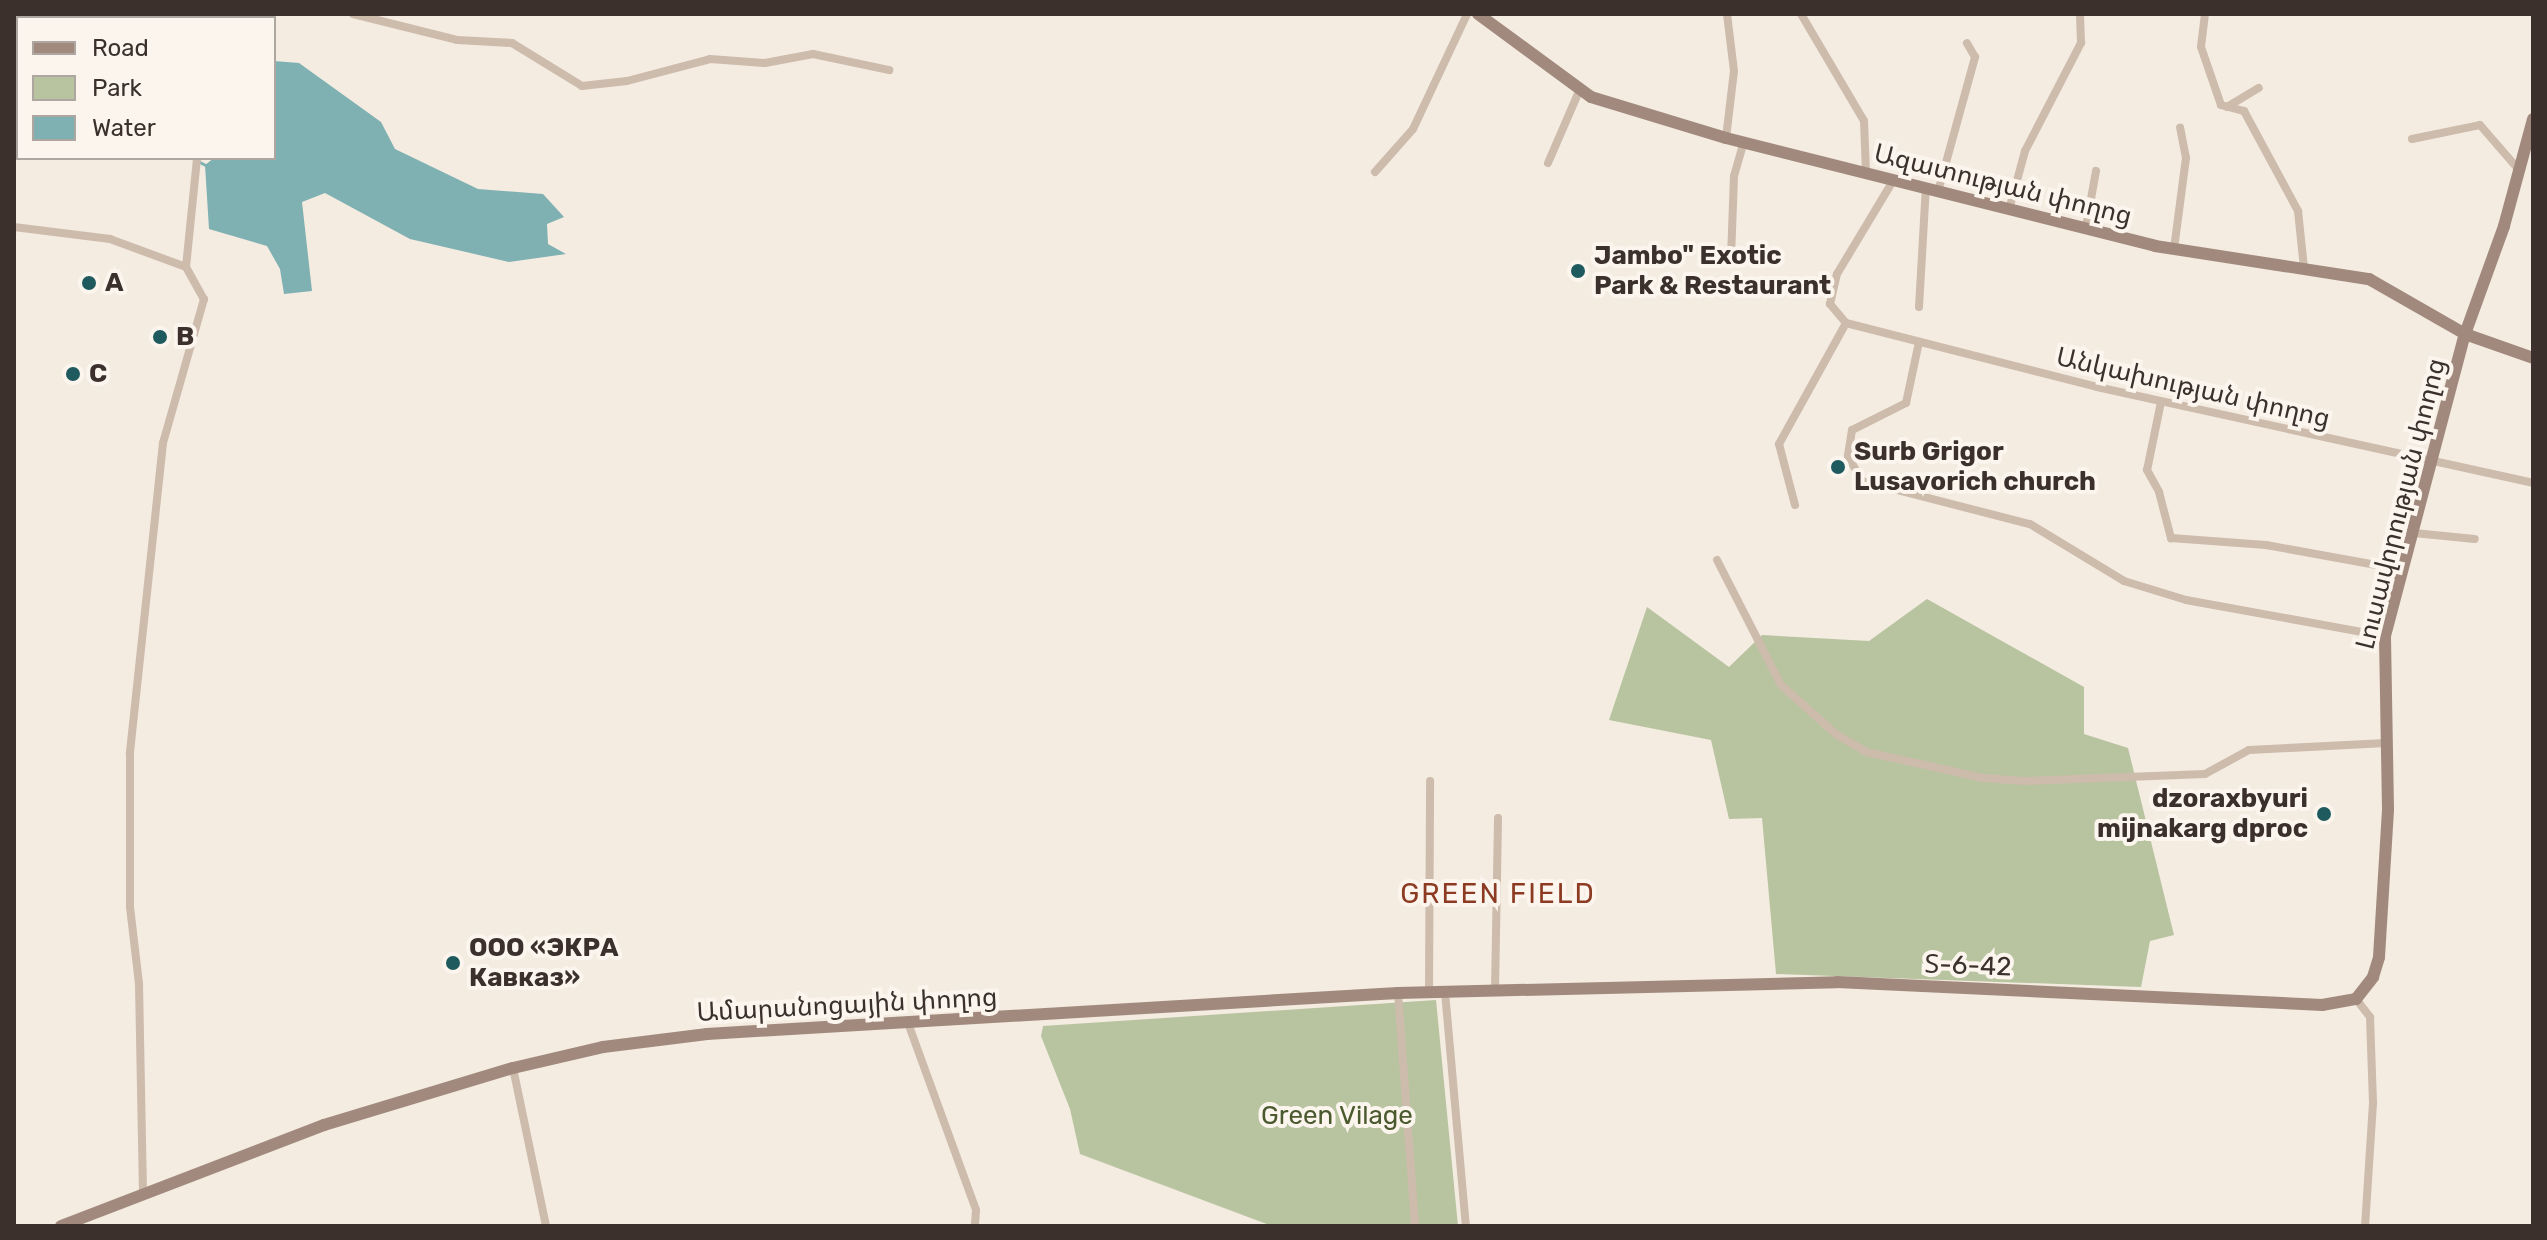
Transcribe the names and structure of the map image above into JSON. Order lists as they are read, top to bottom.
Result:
{
  "streets": {
    "main road": [
      "Ազատության փողոց",
      "Լուսավորության փողոց",
      "Տ-6-42",
      "Ամարանոցային փողոց"
    ],
    "street": ["Անկախության փողոց"]
  },
  "crossings": [
    ["Ազատության փողոց", "Լուսավորության փողոց"],
    ["Անկախության փողոց", "Լուսավորության փողոց"],
    ["Լուսավորության փողոց", "Տ-6-42"],
    ["Տ-6-42", "Ամարանոցային փողոց"]
  ],
  "districts": ["GREEN FIELD"],
  "parks": ["Green Vilage"],
  "places": [
    "Jambo\" Exotic Park & Restaurant",
    "A",
    "B",
    "C",
    "Surb Grigor Lusavorich church",
    "dzoraxbyuri mijnakarg dproc",
    "ООО «ЭКРА Кавказ»"
  ],
  "legend": ["Road", "Park", "Water"]
}
